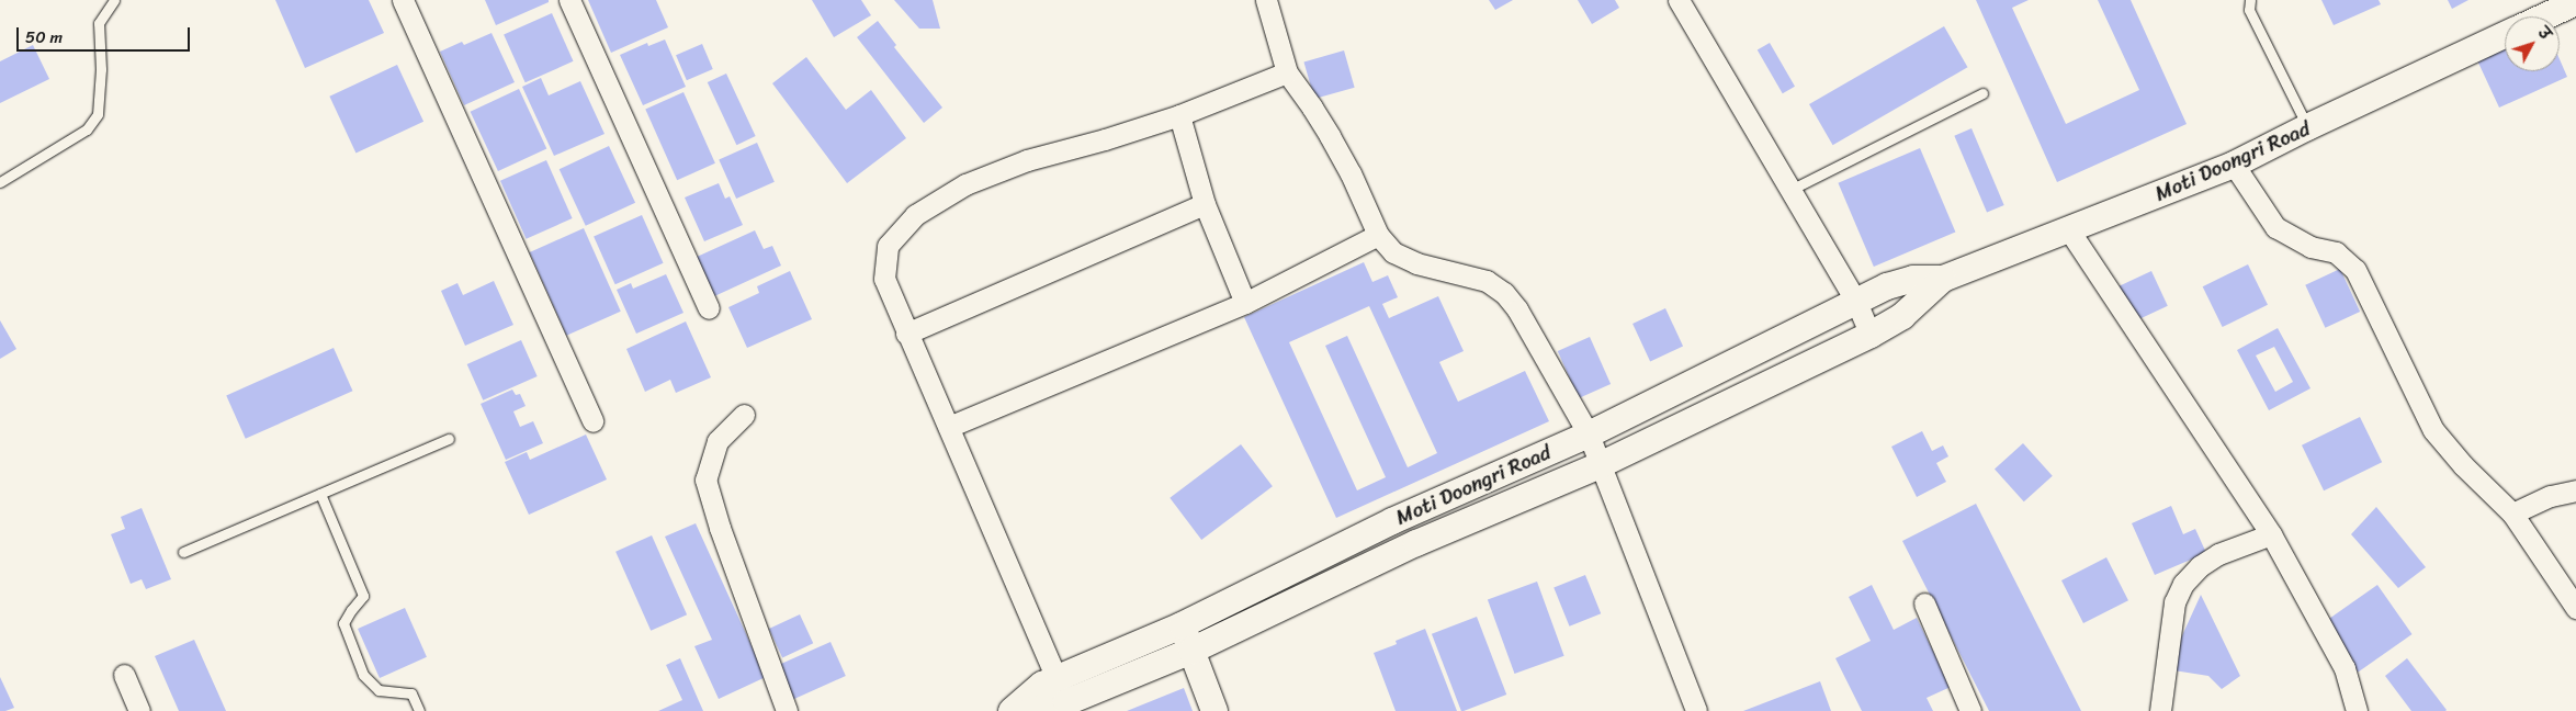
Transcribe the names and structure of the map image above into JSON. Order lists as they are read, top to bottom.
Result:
{
  "streets": {
    "street": ["Moti Doongri Road"]
  },
  "scale_bar": "50 m",
  "north": "top right"
}
